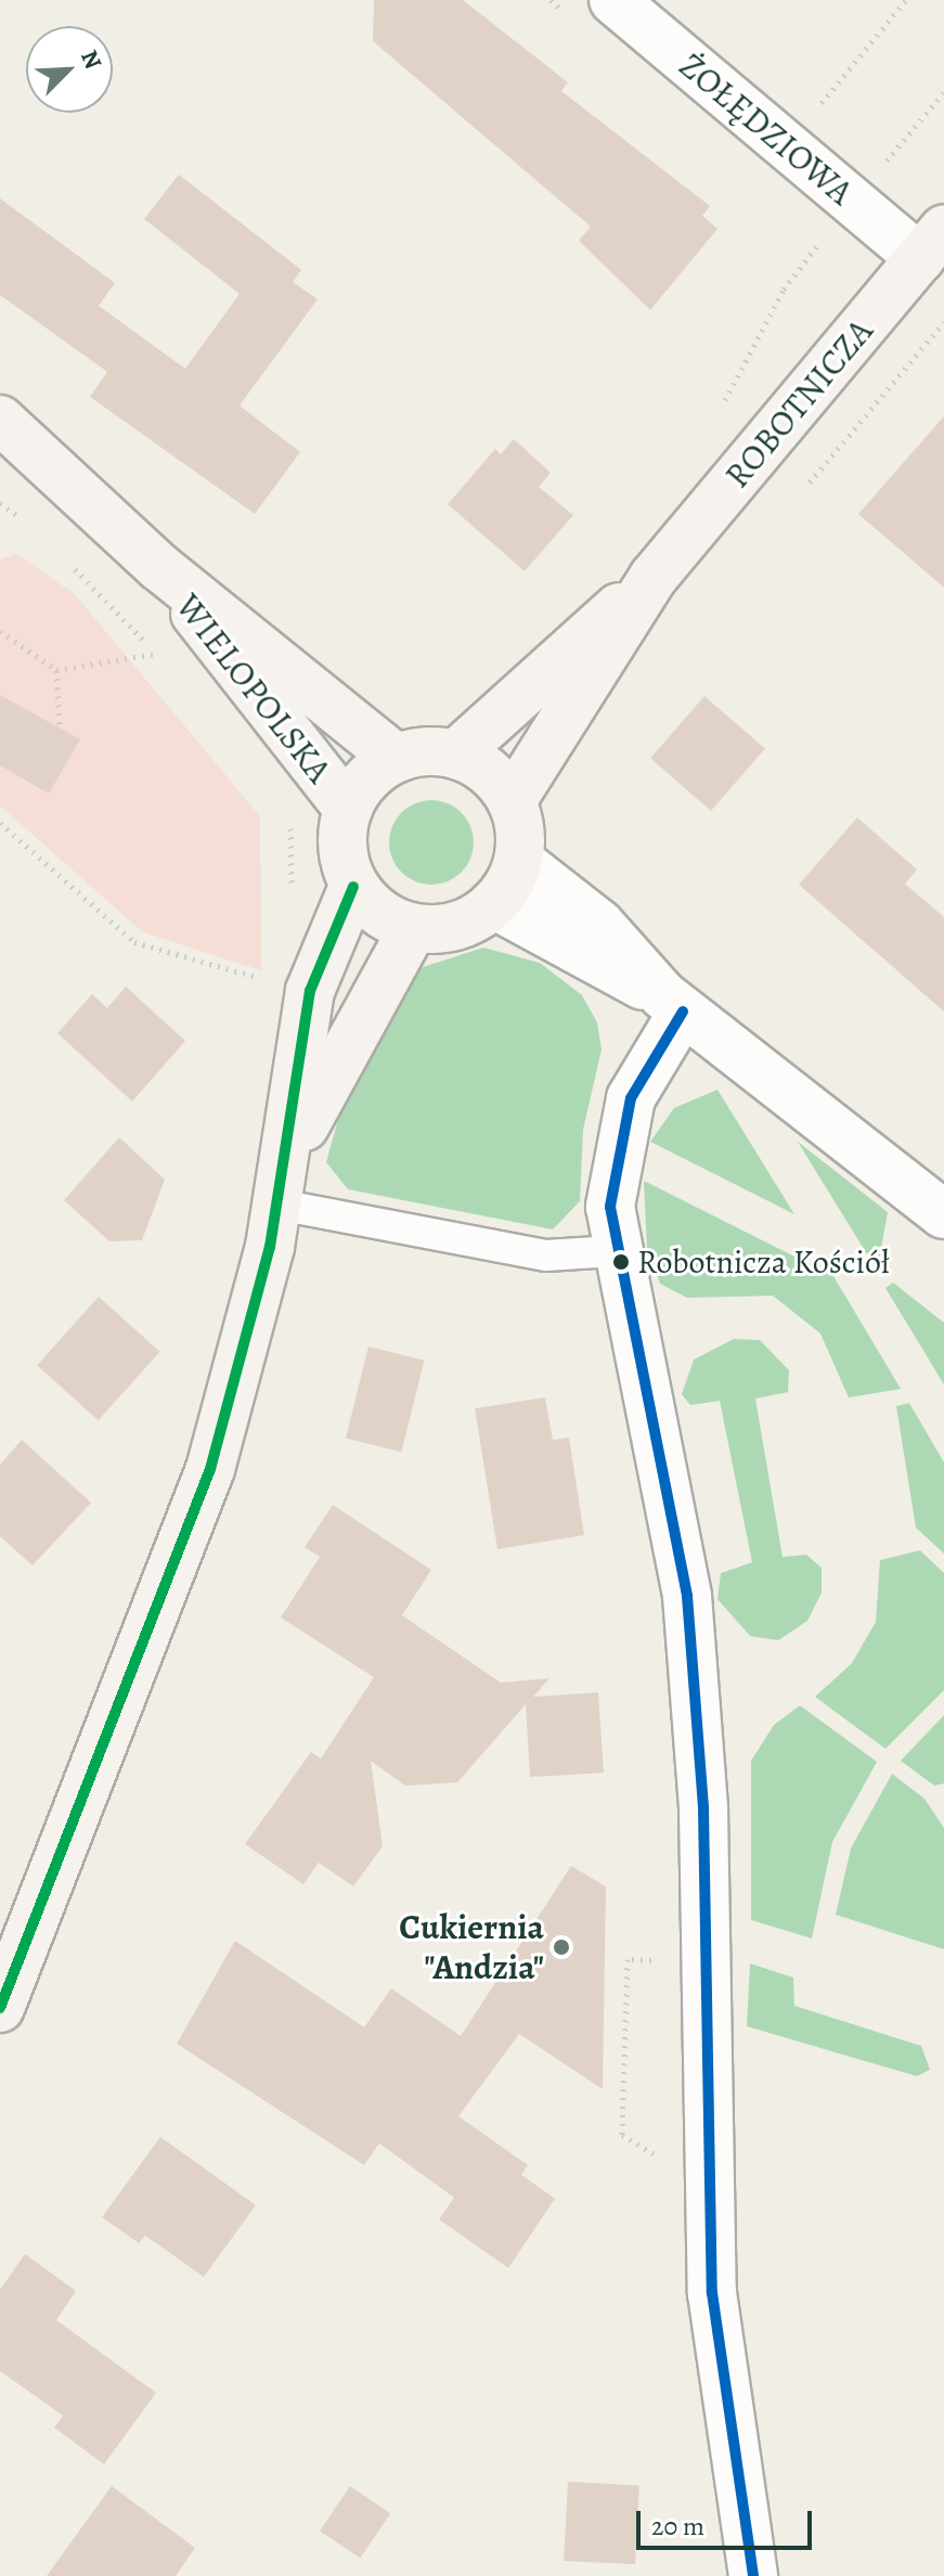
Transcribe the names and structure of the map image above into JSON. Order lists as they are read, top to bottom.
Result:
{
  "streets": {
    "street": ["ŻOŁĘDZIOWA", "ROBOTNICZA", "WIELOPOLSKA"]
  },
  "crossings": [
    ["ŻOŁĘDZIOWA", "ROBOTNICZA"],
    ["ROBOTNICZA", "WIELOPOLSKA"]
  ],
  "places": ["Robotnicza Kościół", "Cukiernia \"Andzia\""],
  "scale_bar": "20 m",
  "north": "top right"
}
